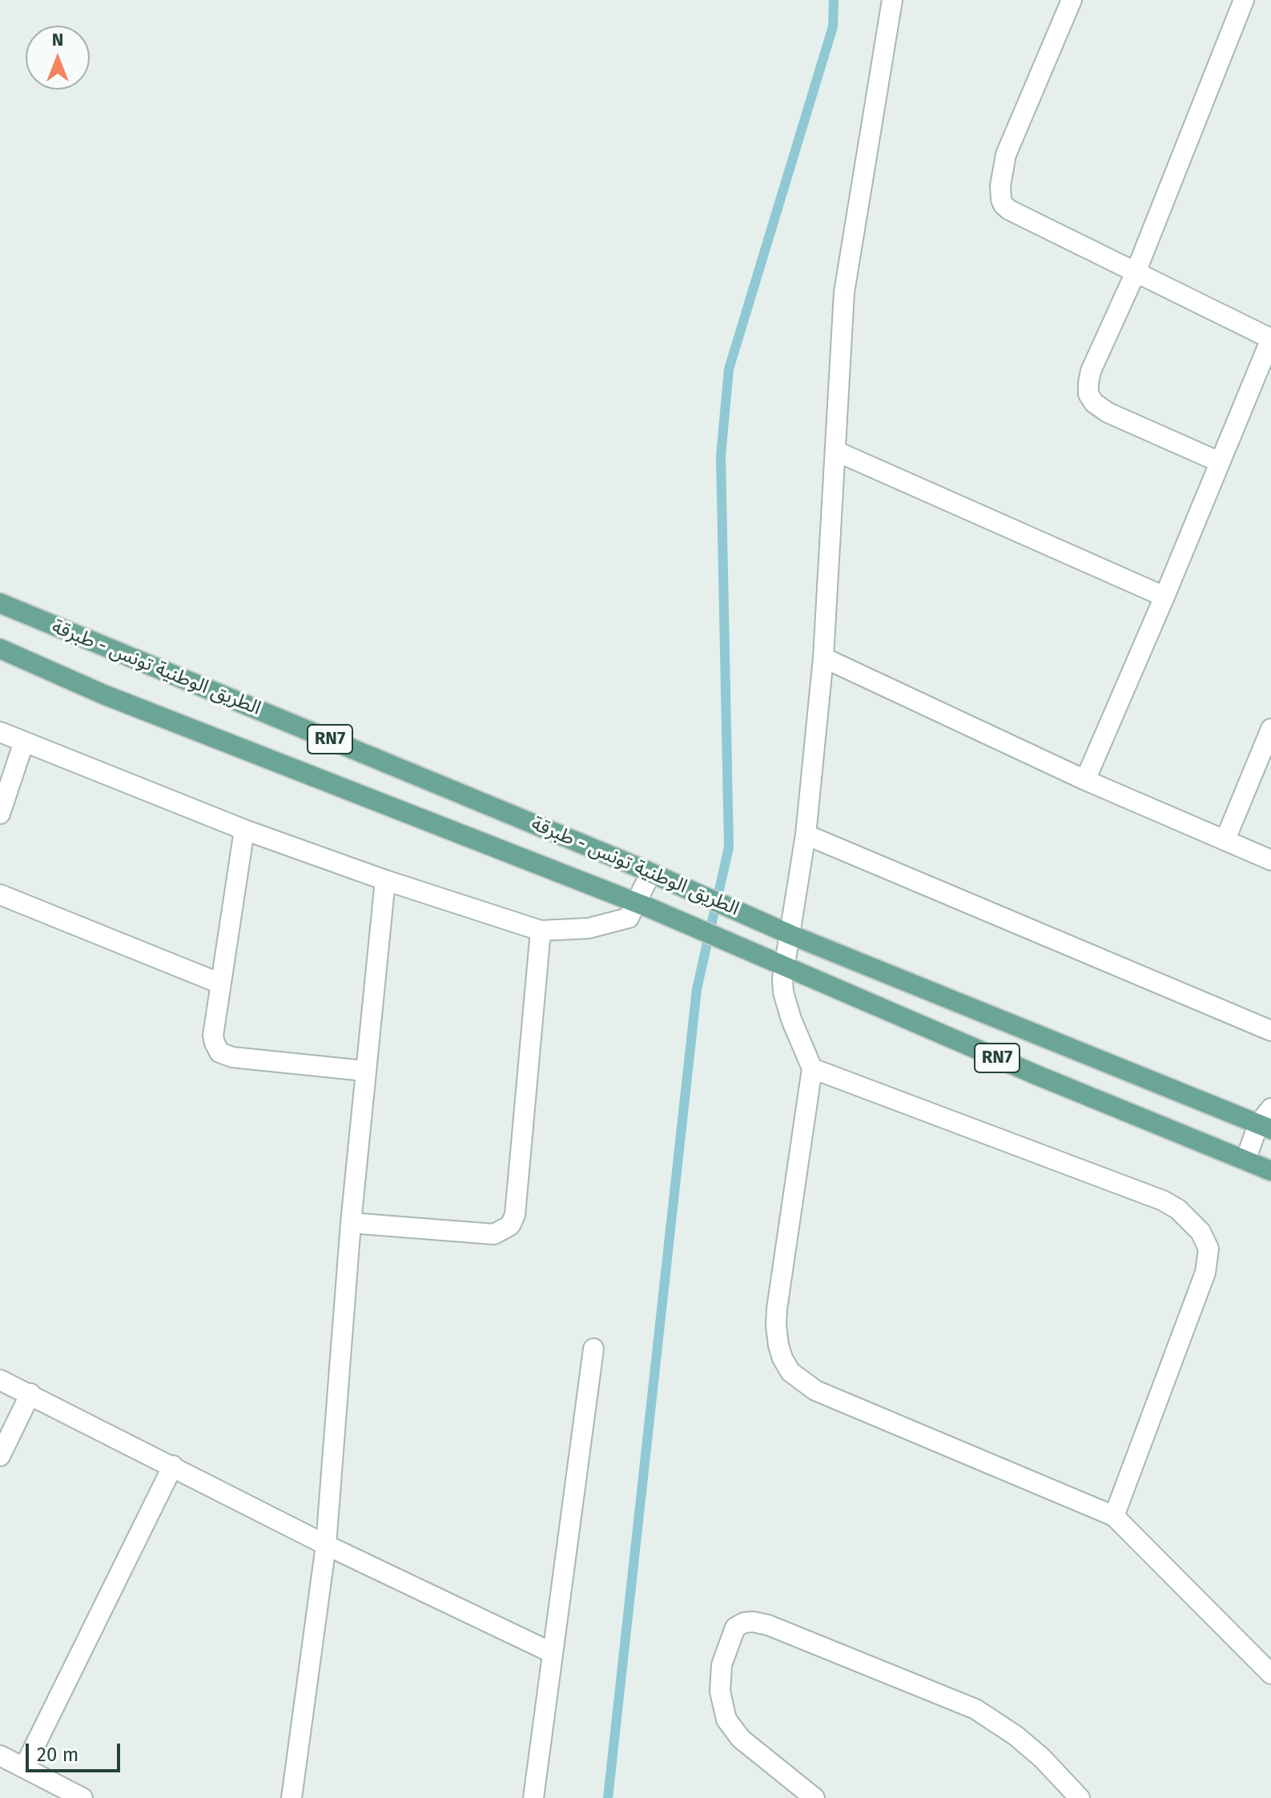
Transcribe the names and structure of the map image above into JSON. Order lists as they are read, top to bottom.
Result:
{
  "streets": {
    "main road": ["الطريق الوطنية تونس - طبرقة", "RN7"]
  },
  "scale_bar": "20 m",
  "north": "top"
}
